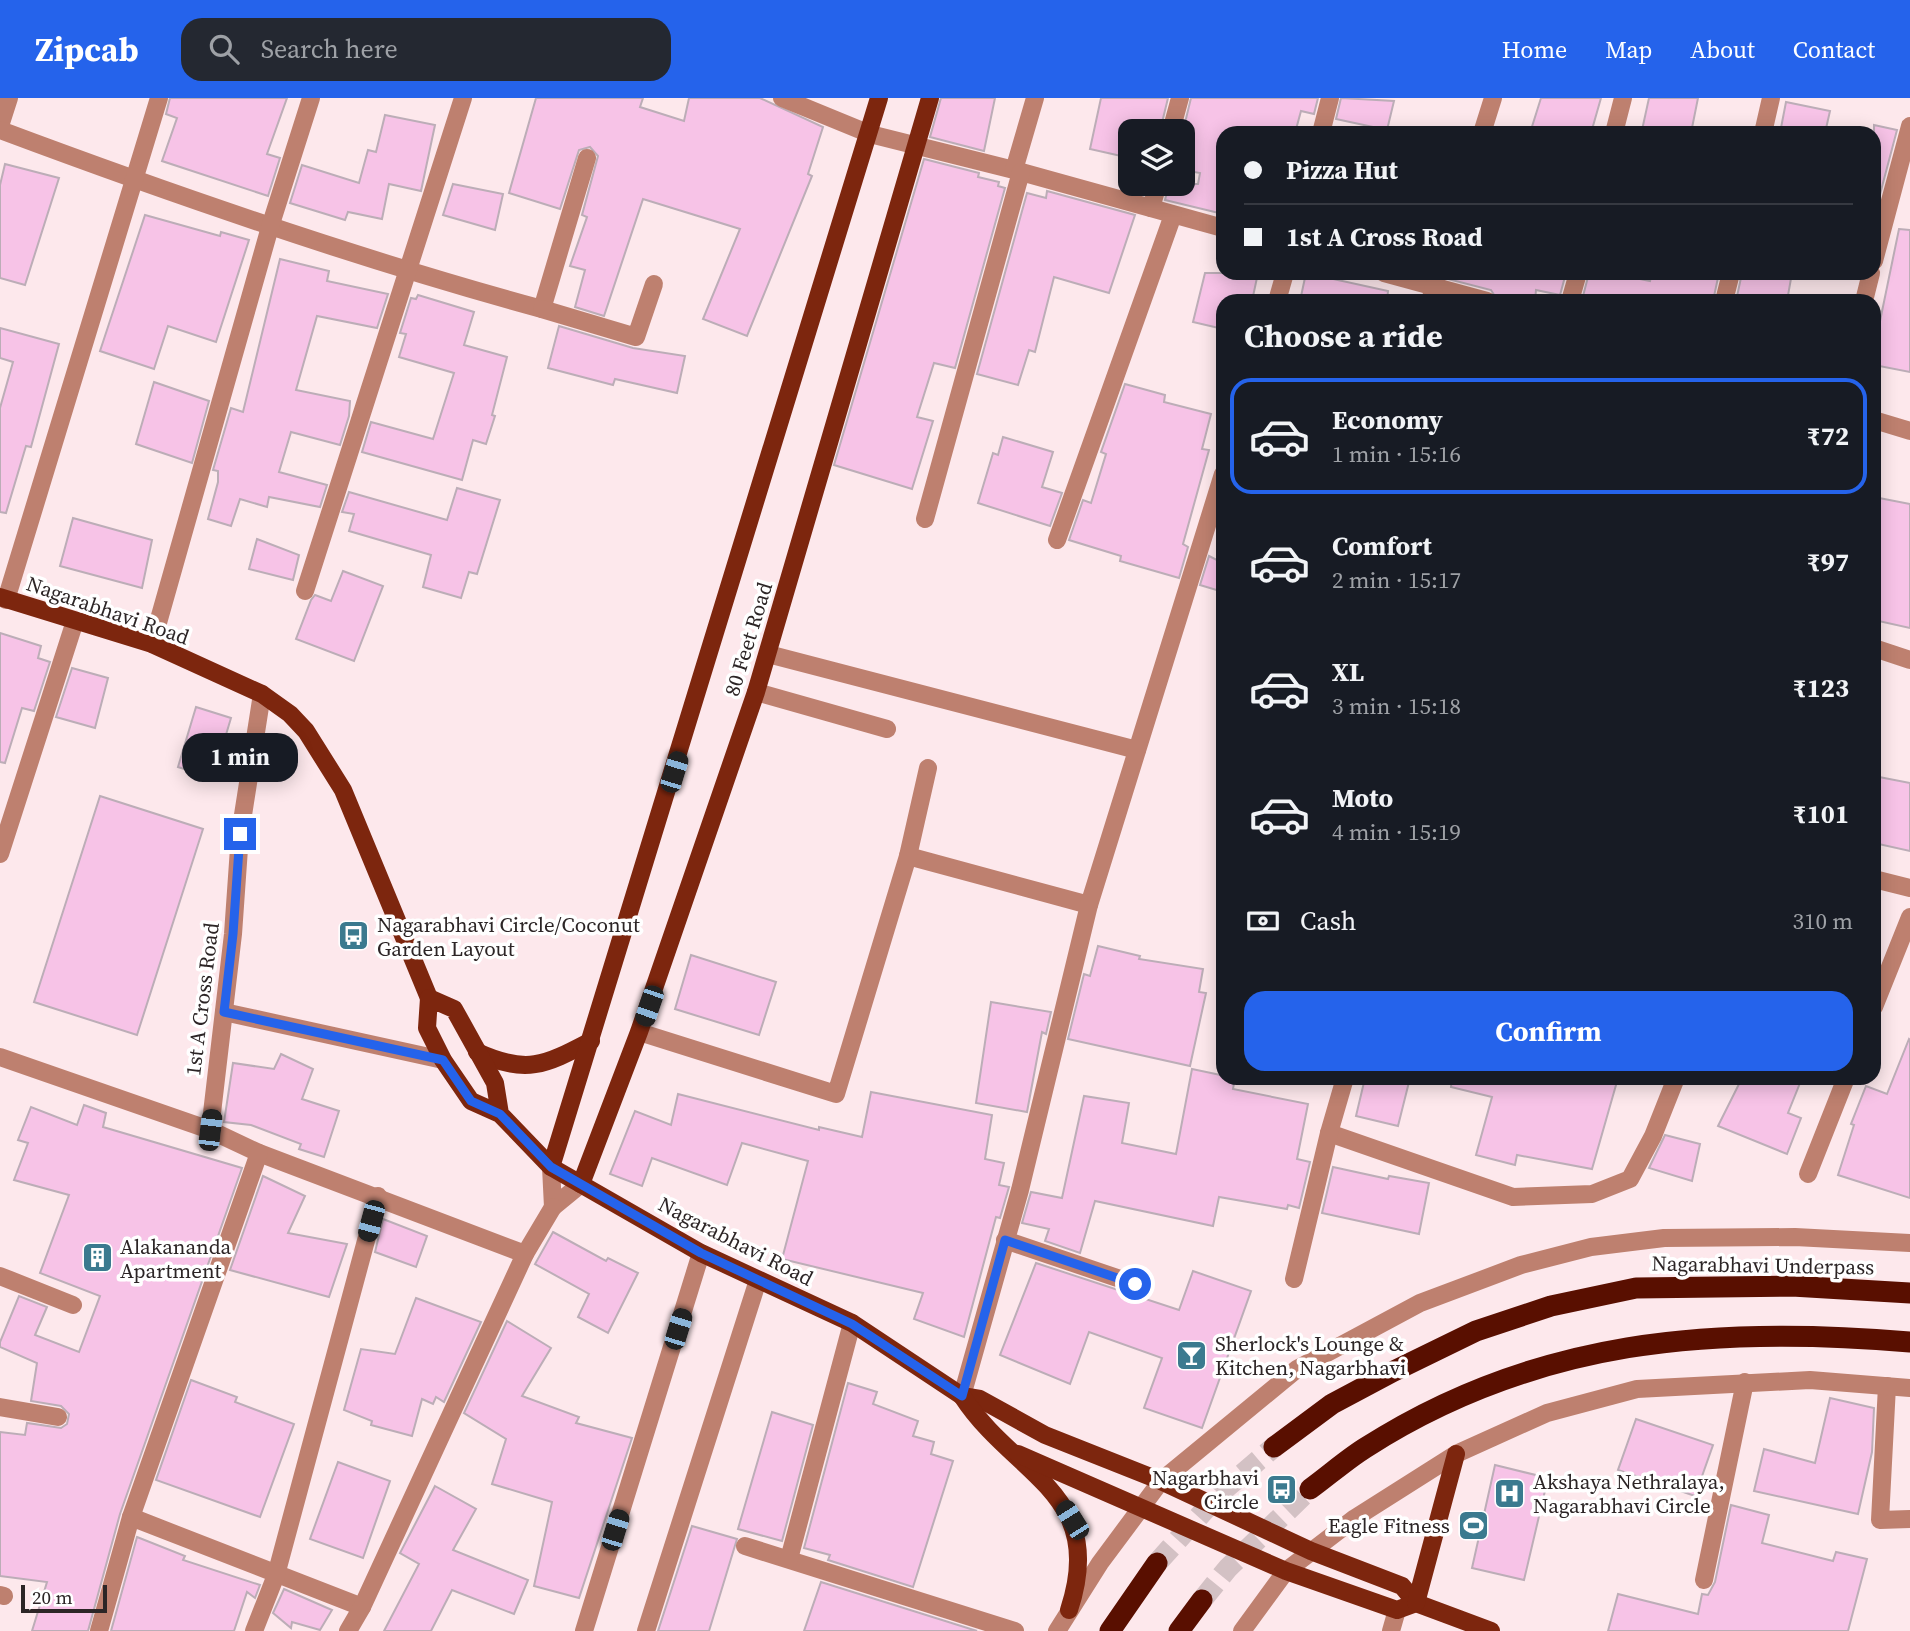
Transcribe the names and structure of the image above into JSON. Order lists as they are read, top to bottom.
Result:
{
  "streets": {
    "highway": ["Nagarabhavi Underpass"],
    "main road": ["Nagarabhavi Road", "80 Feet Road"],
    "street": ["1st A Cross Road"]
  },
  "crossings": [
    ["Nagarabhavi Road", "80 Feet Road"],
    ["Nagarabhavi Road", "1st A Cross Road"]
  ],
  "places": {
    "bus stop": ["Nagarabhavi Circle/Coconut Garden Layout", "Nagarbhavi Circle"],
    "building": ["Alakananda Apartment"],
    "bar": ["Sherlock's Lounge & Kitchen, Nagarbhavi"],
    "hospital": ["Akshaya Nethralaya, Nagarabhavi Circle"],
    "sports": ["Eagle Fitness"]
  },
  "scale_bar": "20 m",
  "page": {
    "header": "Zipcab",
    "search": "Search here",
    "nav": [
      "Home",
      "Map",
      "About",
      "Contact"
    ],
    "banner": ["Pizza Hut", "1st A Cross Road"],
    "heading": "Choose a ride",
    "list": [
      {
        "name": "Economy",
        "note": "1 min · 15:16",
        "value": "₹72"
      },
      {
        "name": "Comfort",
        "note": "2 min · 15:17",
        "value": "₹97"
      },
      {
        "name": "XL",
        "note": "3 min · 15:18",
        "value": "₹123"
      },
      {
        "name": "Moto",
        "note": "4 min · 15:19",
        "value": "₹101"
      }
    ],
    "bubble": "1 min",
    "pay": ["Cash", "310 m"],
    "buttons": "Confirm",
    "scale": "20 m"
  }
}
